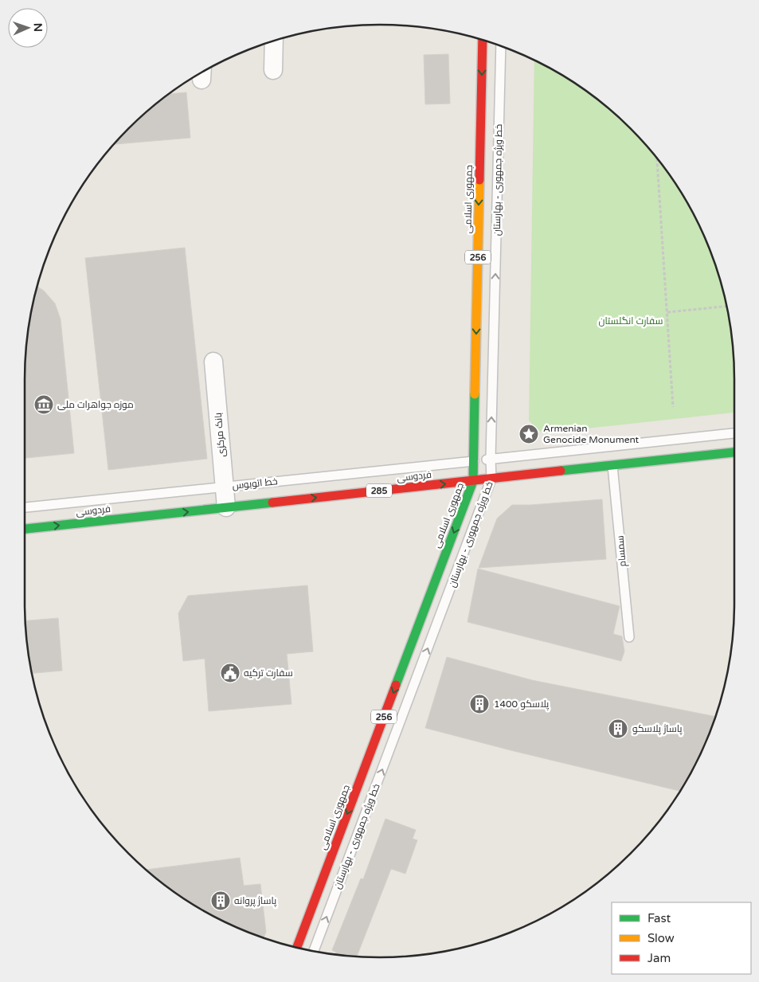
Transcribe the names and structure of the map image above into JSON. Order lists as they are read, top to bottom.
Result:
{
  "streets": {
    "main road": [
      "جمهوری اسلامی",
      "256",
      "فردوسی",
      "285"
    ],
    "street": ["بانک مرکزی"],
    "lane": ["خط ویژه جمهوری - بهارستان", "خط اتوبوس", "سمسام"]
  },
  "crossings": [
    ["خط ویژه جمهوری - بهارستان", "فردوسی"],
    ["خط ویژه جمهوری - بهارستان", "خط اتوبوس"],
    ["جمهوری اسلامی", "فردوسی"],
    ["جمهوری اسلامی", "خط اتوبوس"],
    ["بانک مرکزی", "فردوسی"],
    ["بانک مرکزی", "خط اتوبوس"],
    ["فردوسی", "سمسام"]
  ],
  "one_way": ["خط ویژه جمهوری - بهارستان", "جمهوری اسلامی", "فردوسی"],
  "parks": ["سفارت انگلستان"],
  "places": {
    "museum": ["موزه جواهرات ملی"],
    "place": ["Armenian Genocide Monument"],
    "public building": ["سفارت ترکیه"],
    "building": ["پلاسکو 1400", "پاساژ پلاسکو", "پاساژ پروانه"]
  },
  "legend": ["Fast", "Slow", "Jam"],
  "north": "right"
}
